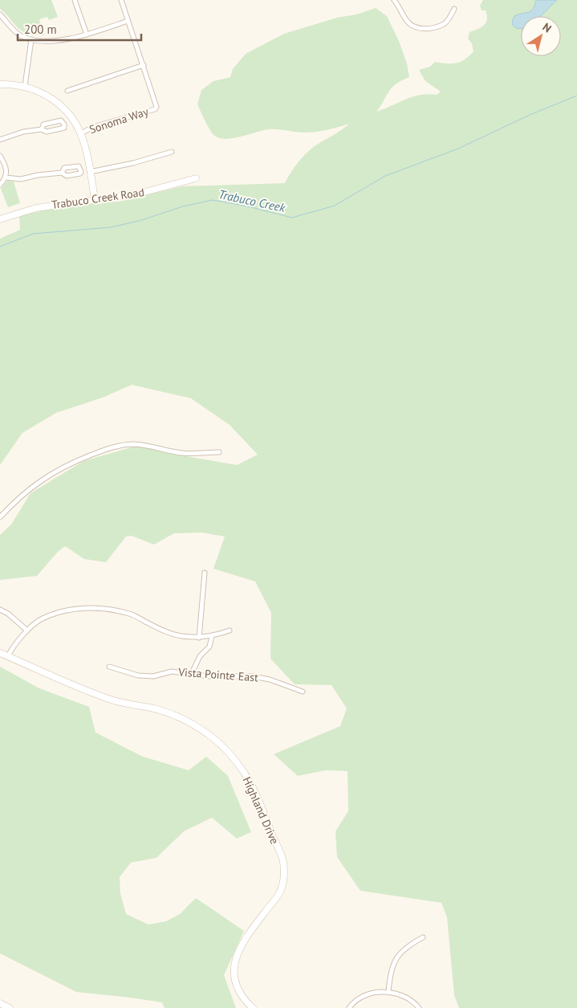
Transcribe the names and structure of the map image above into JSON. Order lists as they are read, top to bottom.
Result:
{
  "streets": {
    "street": [
      "Sonoma Way",
      "Trabuco Creek Road",
      "Vista Pointe East",
      "Highland Drive"
    ]
  },
  "water": ["Trabuco Creek"],
  "scale_bar": "200 m",
  "north": "top right"
}
